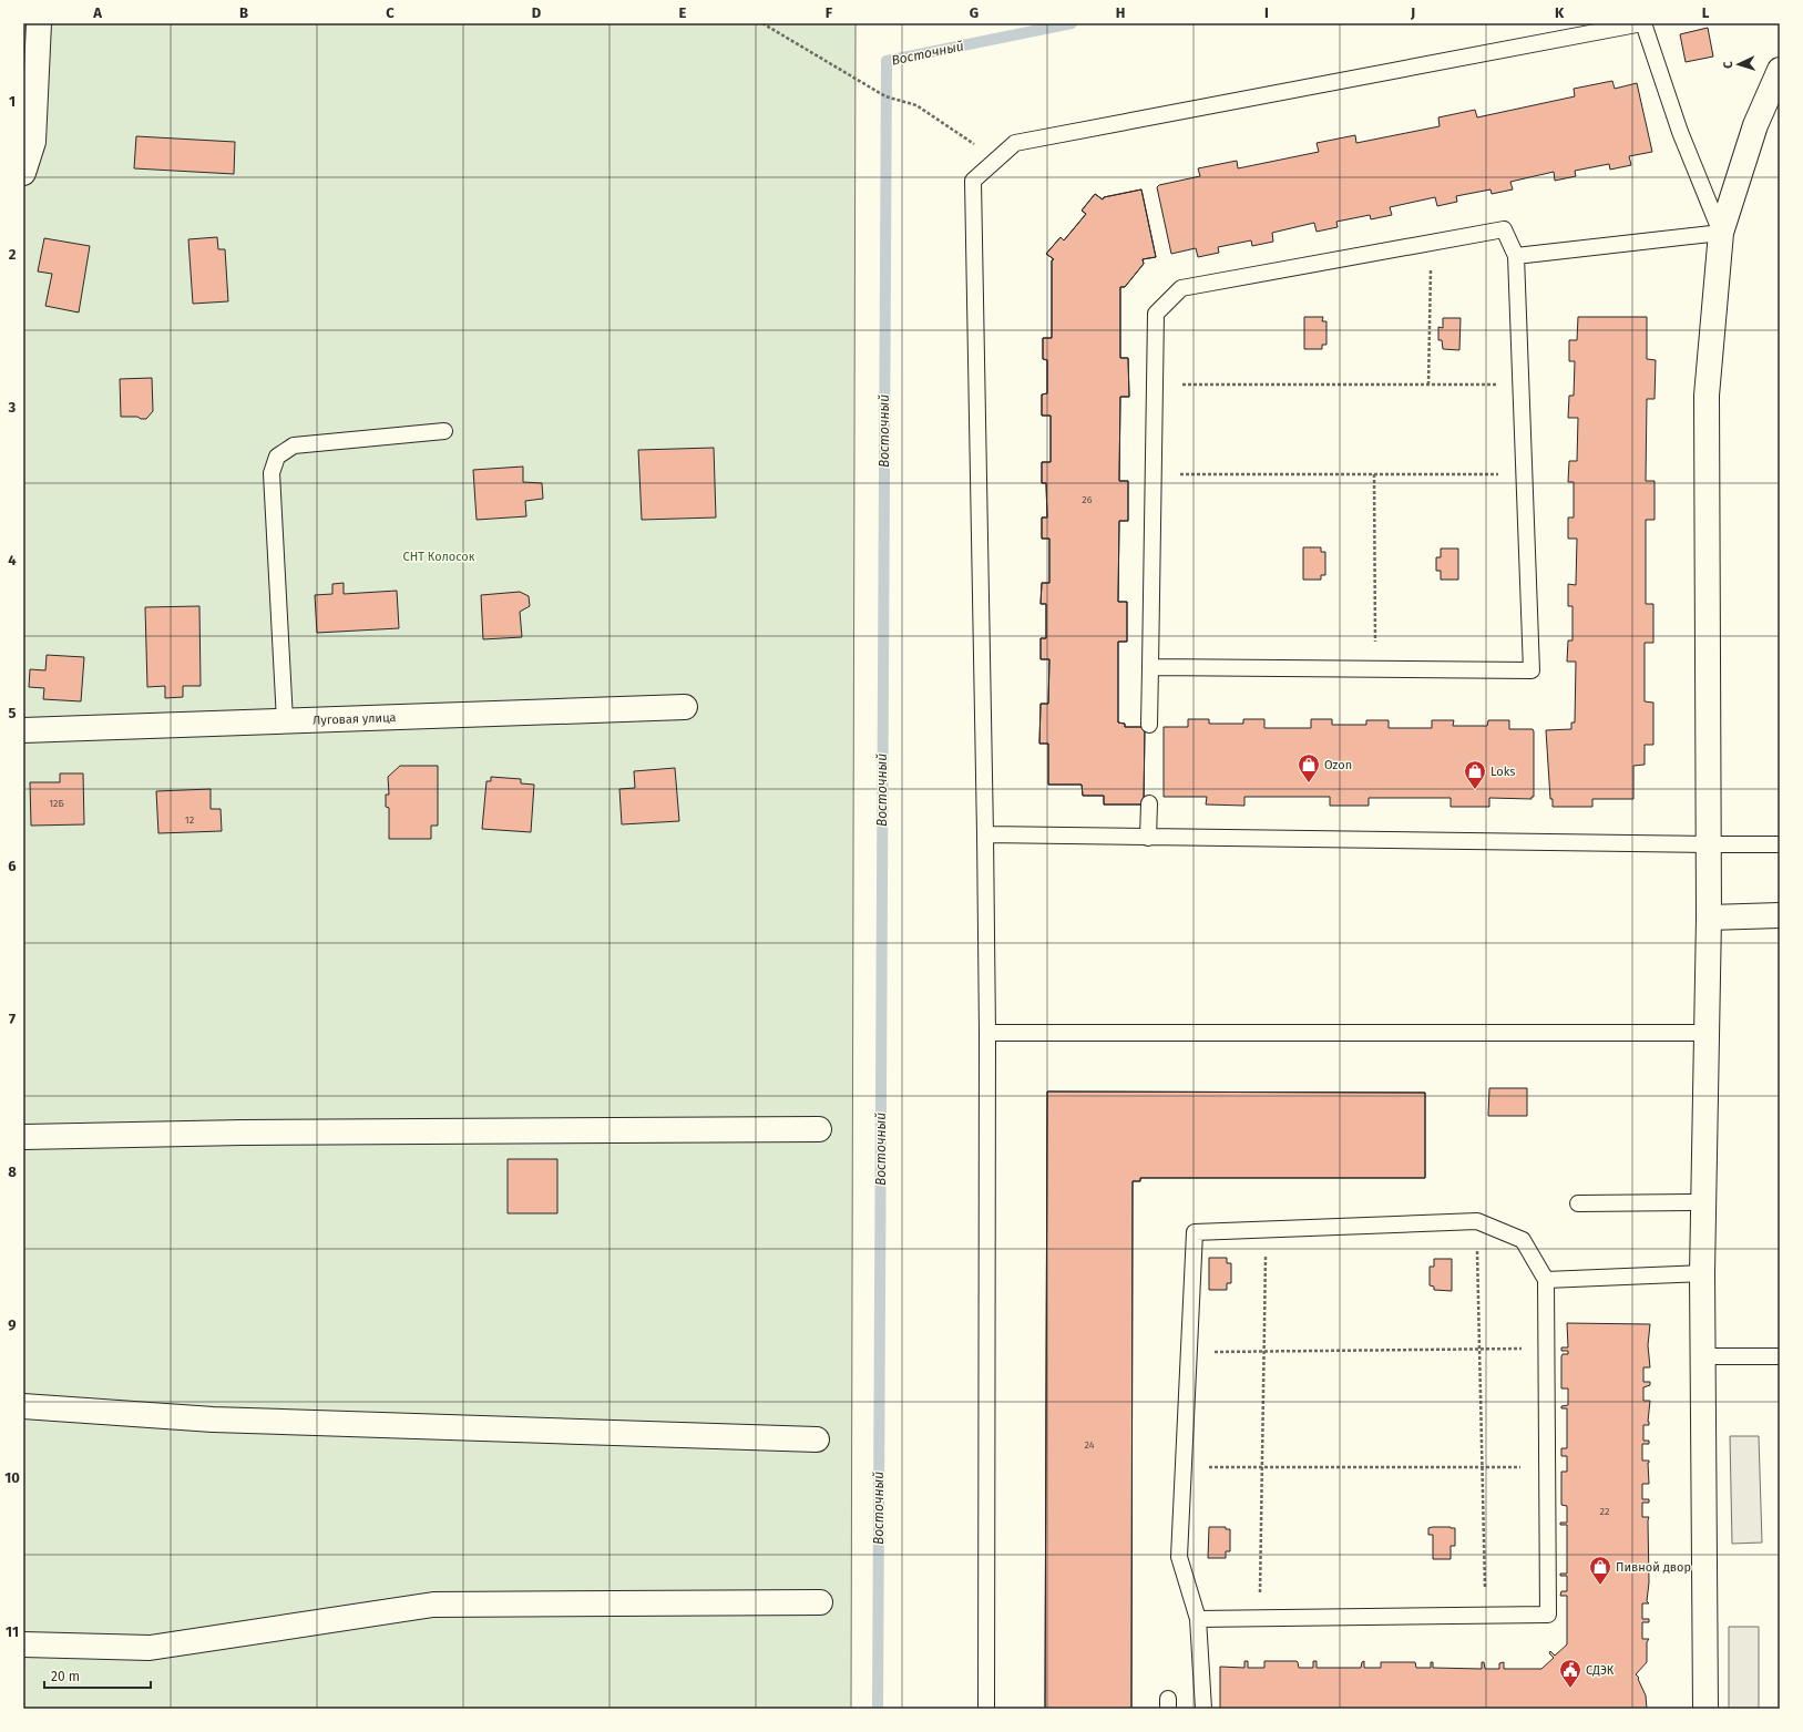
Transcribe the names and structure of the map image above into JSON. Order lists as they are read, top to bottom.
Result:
{
  "streets": {
    "street": ["Луговая улица"]
  },
  "water": ["Восточный"],
  "parks": ["СНТ Колосок"],
  "places": {
    "shop": ["Ozon", "Loks", "Пивной двор"],
    "public building": ["СДЭК"]
  },
  "house_numbers": [
    "26",
    "12Б",
    "12",
    "24",
    "22"
  ],
  "scale_bar": "20 m",
  "north": "left",
  "grid": {
    "columns": [
      "A",
      "B",
      "C",
      "D",
      "E",
      "F",
      "G",
      "H",
      "I",
      "J",
      "K",
      "L"
    ],
    "rows": [
      "1",
      "2",
      "3",
      "4",
      "5",
      "6",
      "7",
      "8",
      "9",
      "10",
      "11"
    ]
  }
}
